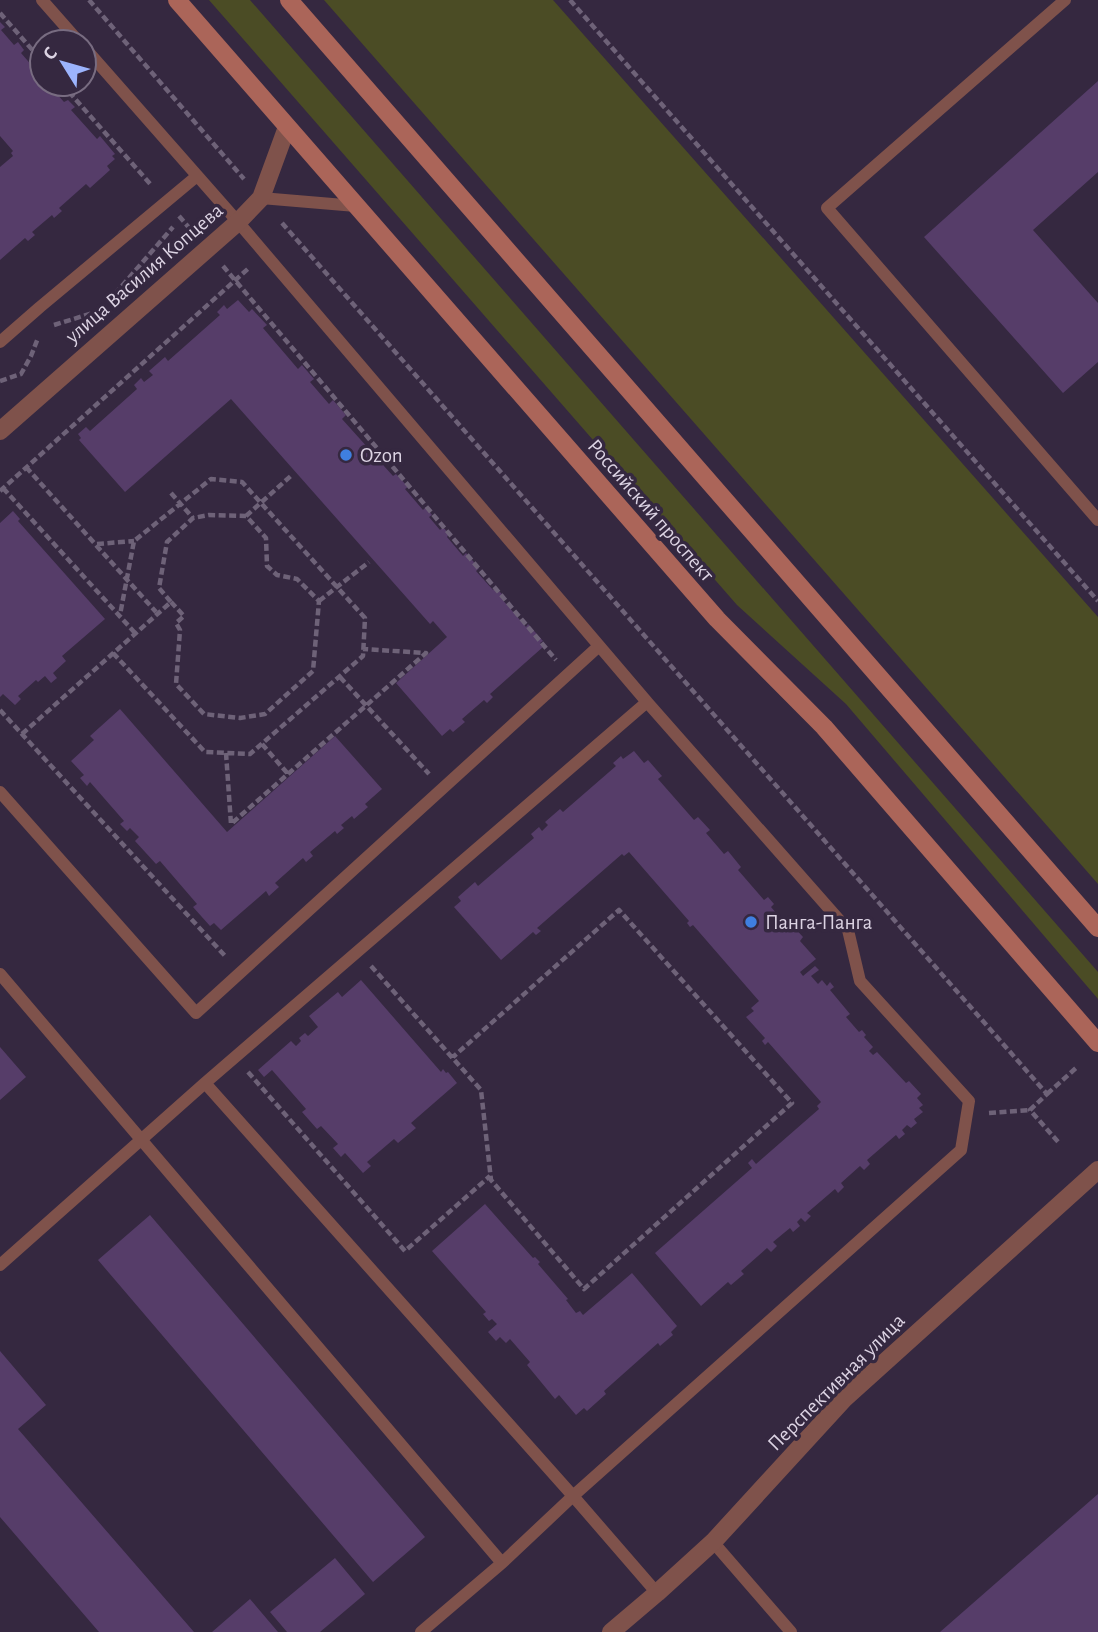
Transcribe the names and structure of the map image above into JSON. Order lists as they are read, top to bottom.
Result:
{
  "streets": {
    "main road": ["Российский проспект"],
    "street": ["улица Василия Копцева", "Перспективная улица"]
  },
  "crossings": [
    ["улица Василия Копцева", "Российский проспект"]
  ],
  "places": ["Ozon", "Панга-Панга"],
  "north": "top left"
}
